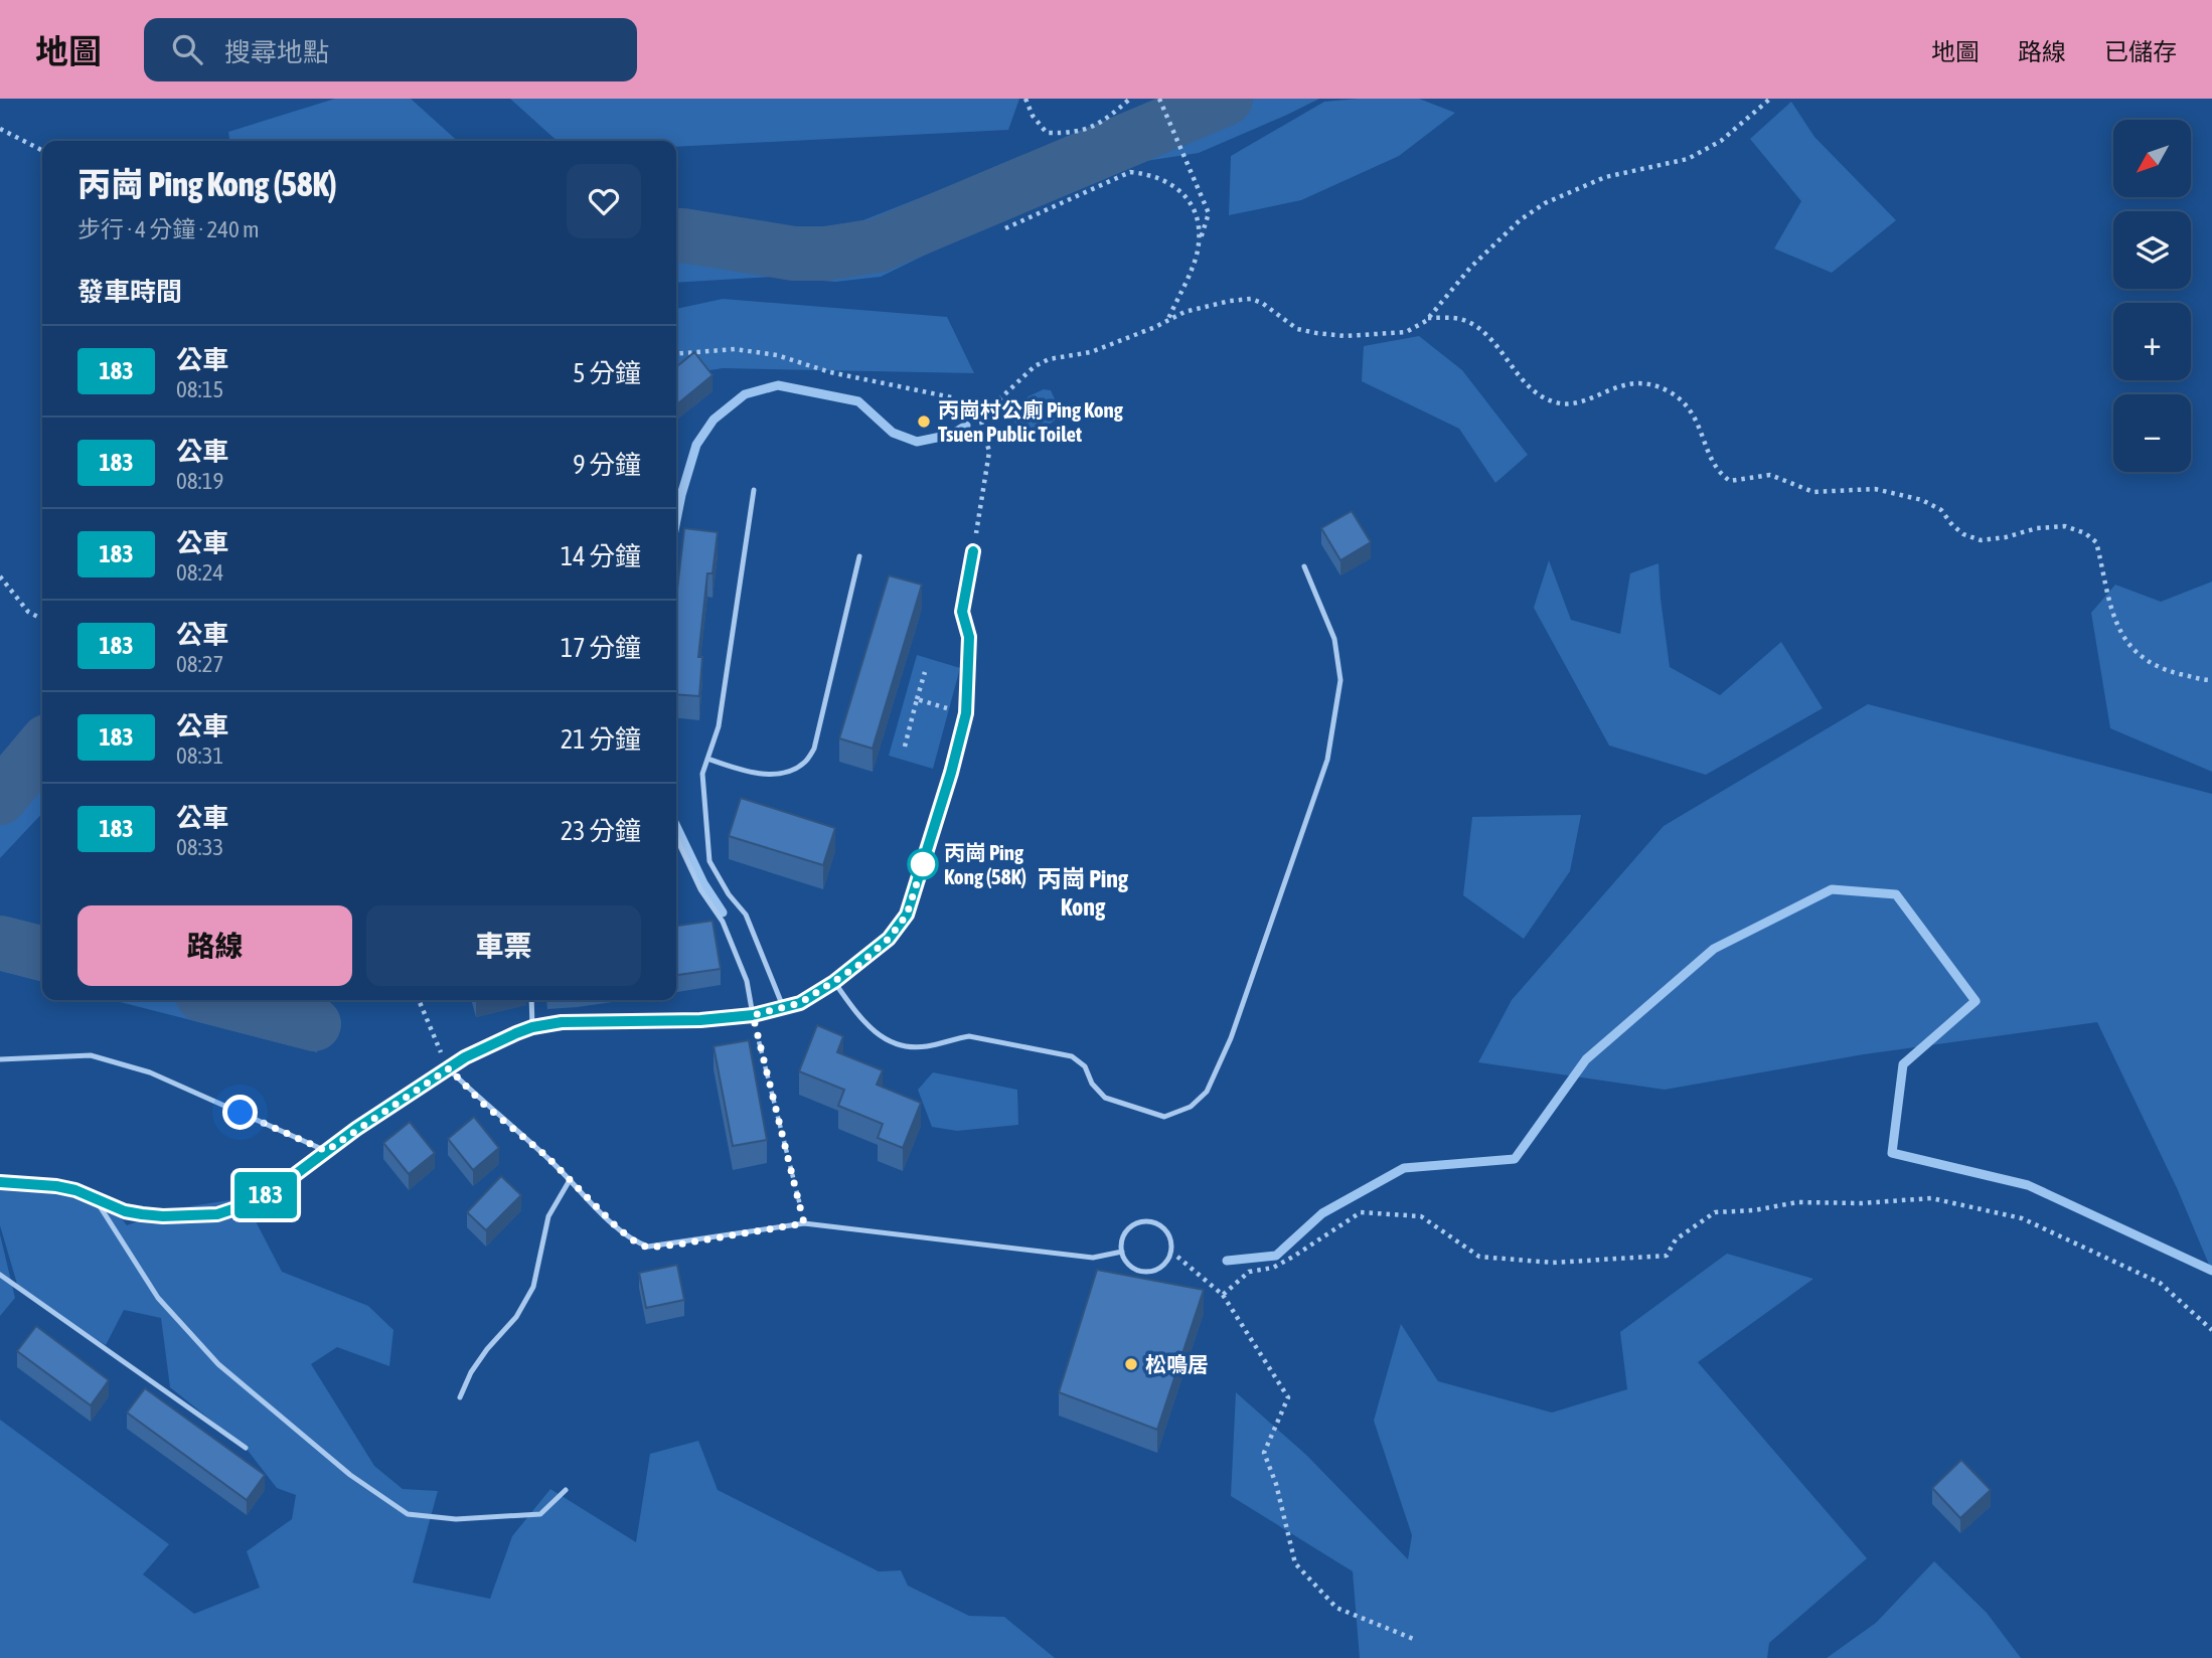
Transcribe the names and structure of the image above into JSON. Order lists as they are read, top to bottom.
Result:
{
  "districts": ["丙崗 Ping Kong"],
  "places": ["丙崗村公廁 Ping Kong Tsuen Public Toilet", "丙崗 Ping Kong (58K)", "松鳴居"],
  "lines": ["bus line 183"],
  "north": "bottom left",
  "page": {
    "header": "地圖",
    "search": "搜尋地點",
    "nav": ["地圖", "路線", "已儲存"],
    "on_map": "183",
    "map_buttons": ["+", "−"],
    "heading": [
      ["丙崗 Ping Kong (58K)", "步行 · 4 分鐘 · 240 m"],
      "發車時間"
    ],
    "list": [
      {
        "mark": "183",
        "name": "公車",
        "note": "08:15",
        "value": "5 分鐘"
      },
      {
        "mark": "183",
        "name": "公車",
        "note": "08:19",
        "value": "9 分鐘"
      },
      {
        "mark": "183",
        "name": "公車",
        "note": "08:24",
        "value": "14 分鐘"
      },
      {
        "mark": "183",
        "name": "公車",
        "note": "08:27",
        "value": "17 分鐘"
      },
      {
        "mark": "183",
        "name": "公車",
        "note": "08:31",
        "value": "21 分鐘"
      },
      {
        "mark": "183",
        "name": "公車",
        "note": "08:33",
        "value": "23 分鐘"
      }
    ],
    "buttons": ["路線", "車票"]
  }
}
